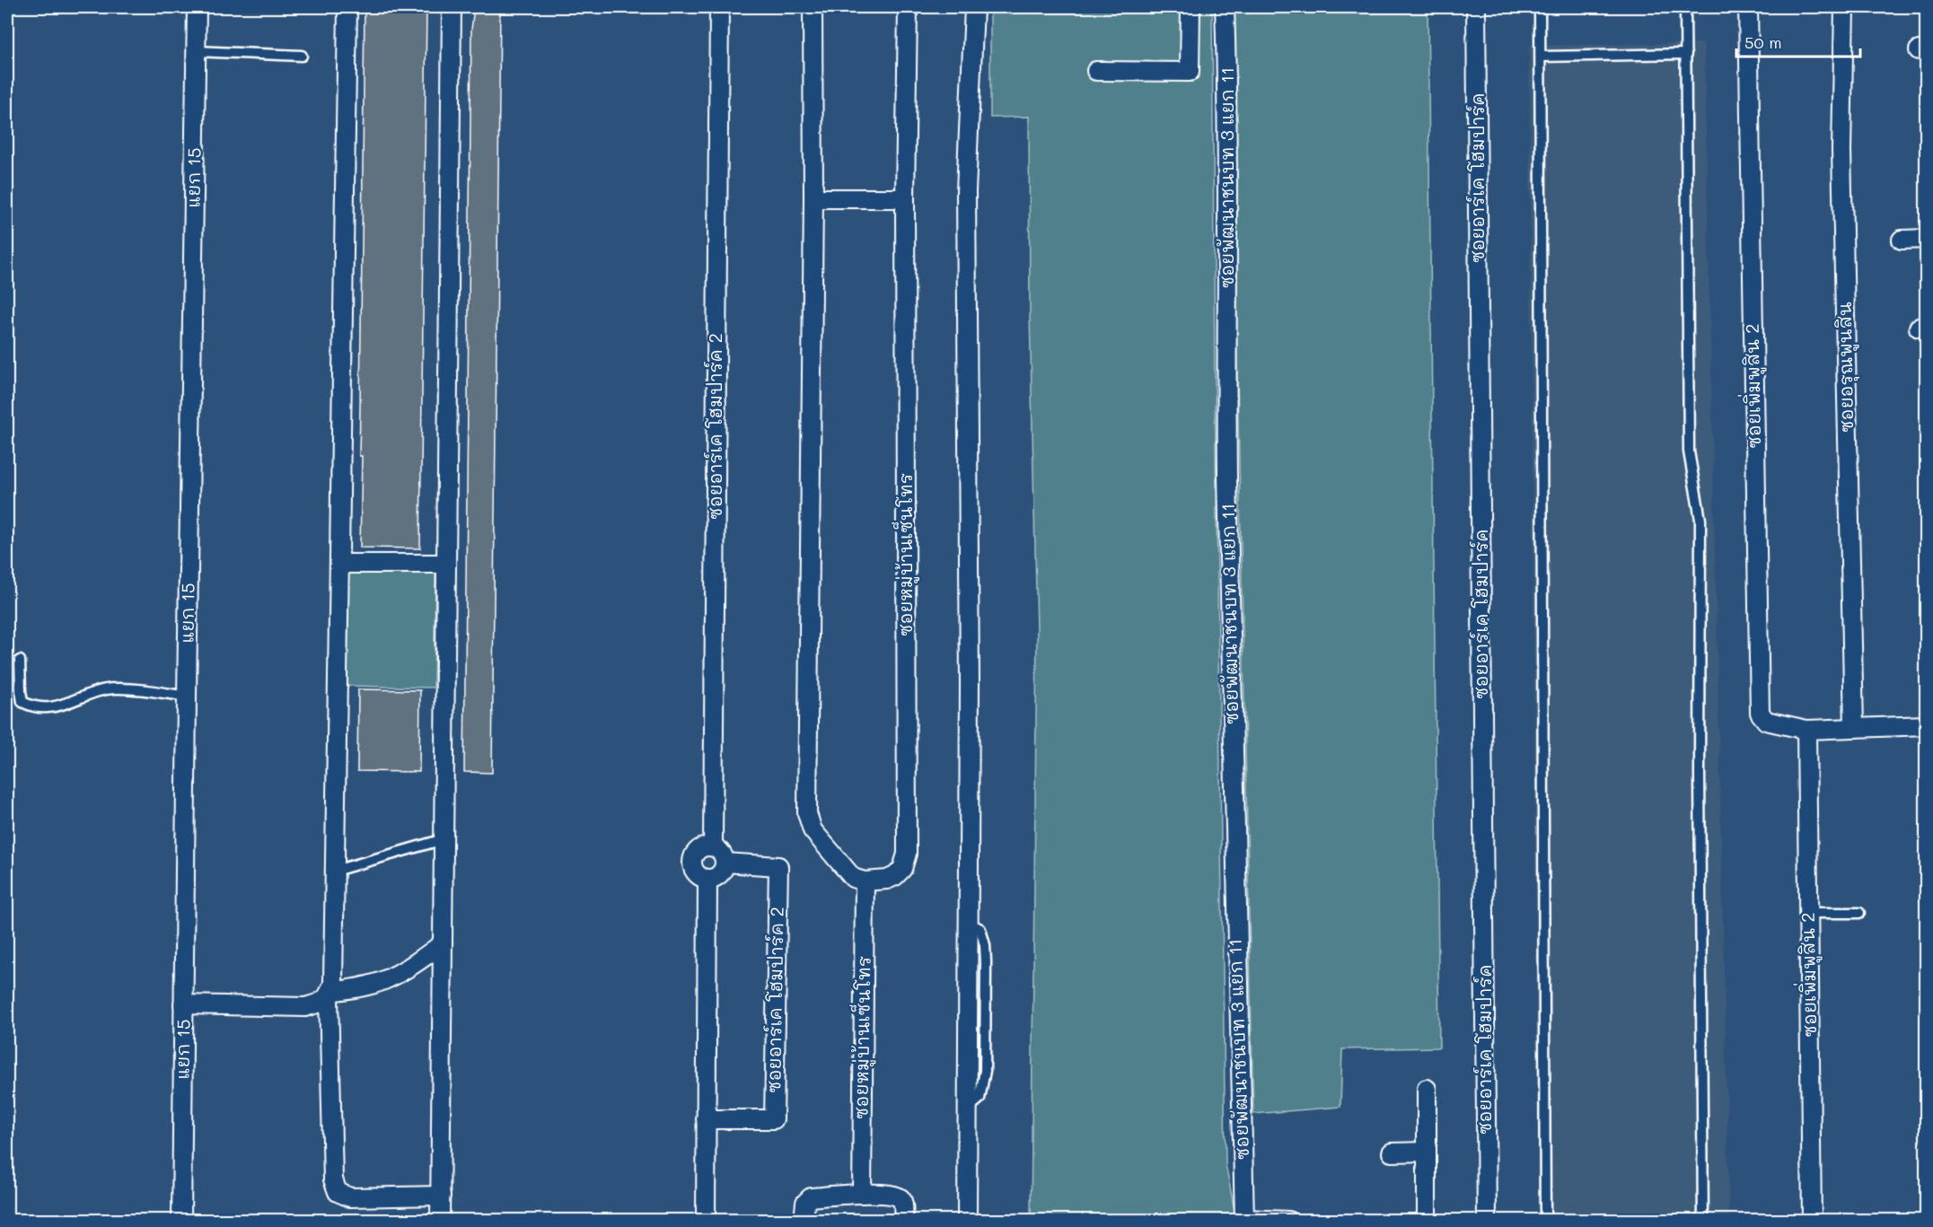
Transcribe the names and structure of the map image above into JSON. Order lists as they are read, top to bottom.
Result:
{
  "streets": {
    "street": [
      "แยก 15",
      "ซอยพัฒนาชนบท 3 แยก 11",
      "ซอยอาร์เค โฮมปาร์ค",
      "ซอยอรุณพูนสิน",
      "ซอยเพิ่มพูสิน 2",
      "ซอยอาร์เค โฮมปาร์ค 2",
      "ซอยหมู่บ้านเซ็นโทร"
    ]
  },
  "crossings": [
    ["ซอยอรุณพูนสิน", "ซอยเพิ่มพูสิน 2"]
  ],
  "scale_bar": "50 m"
}
